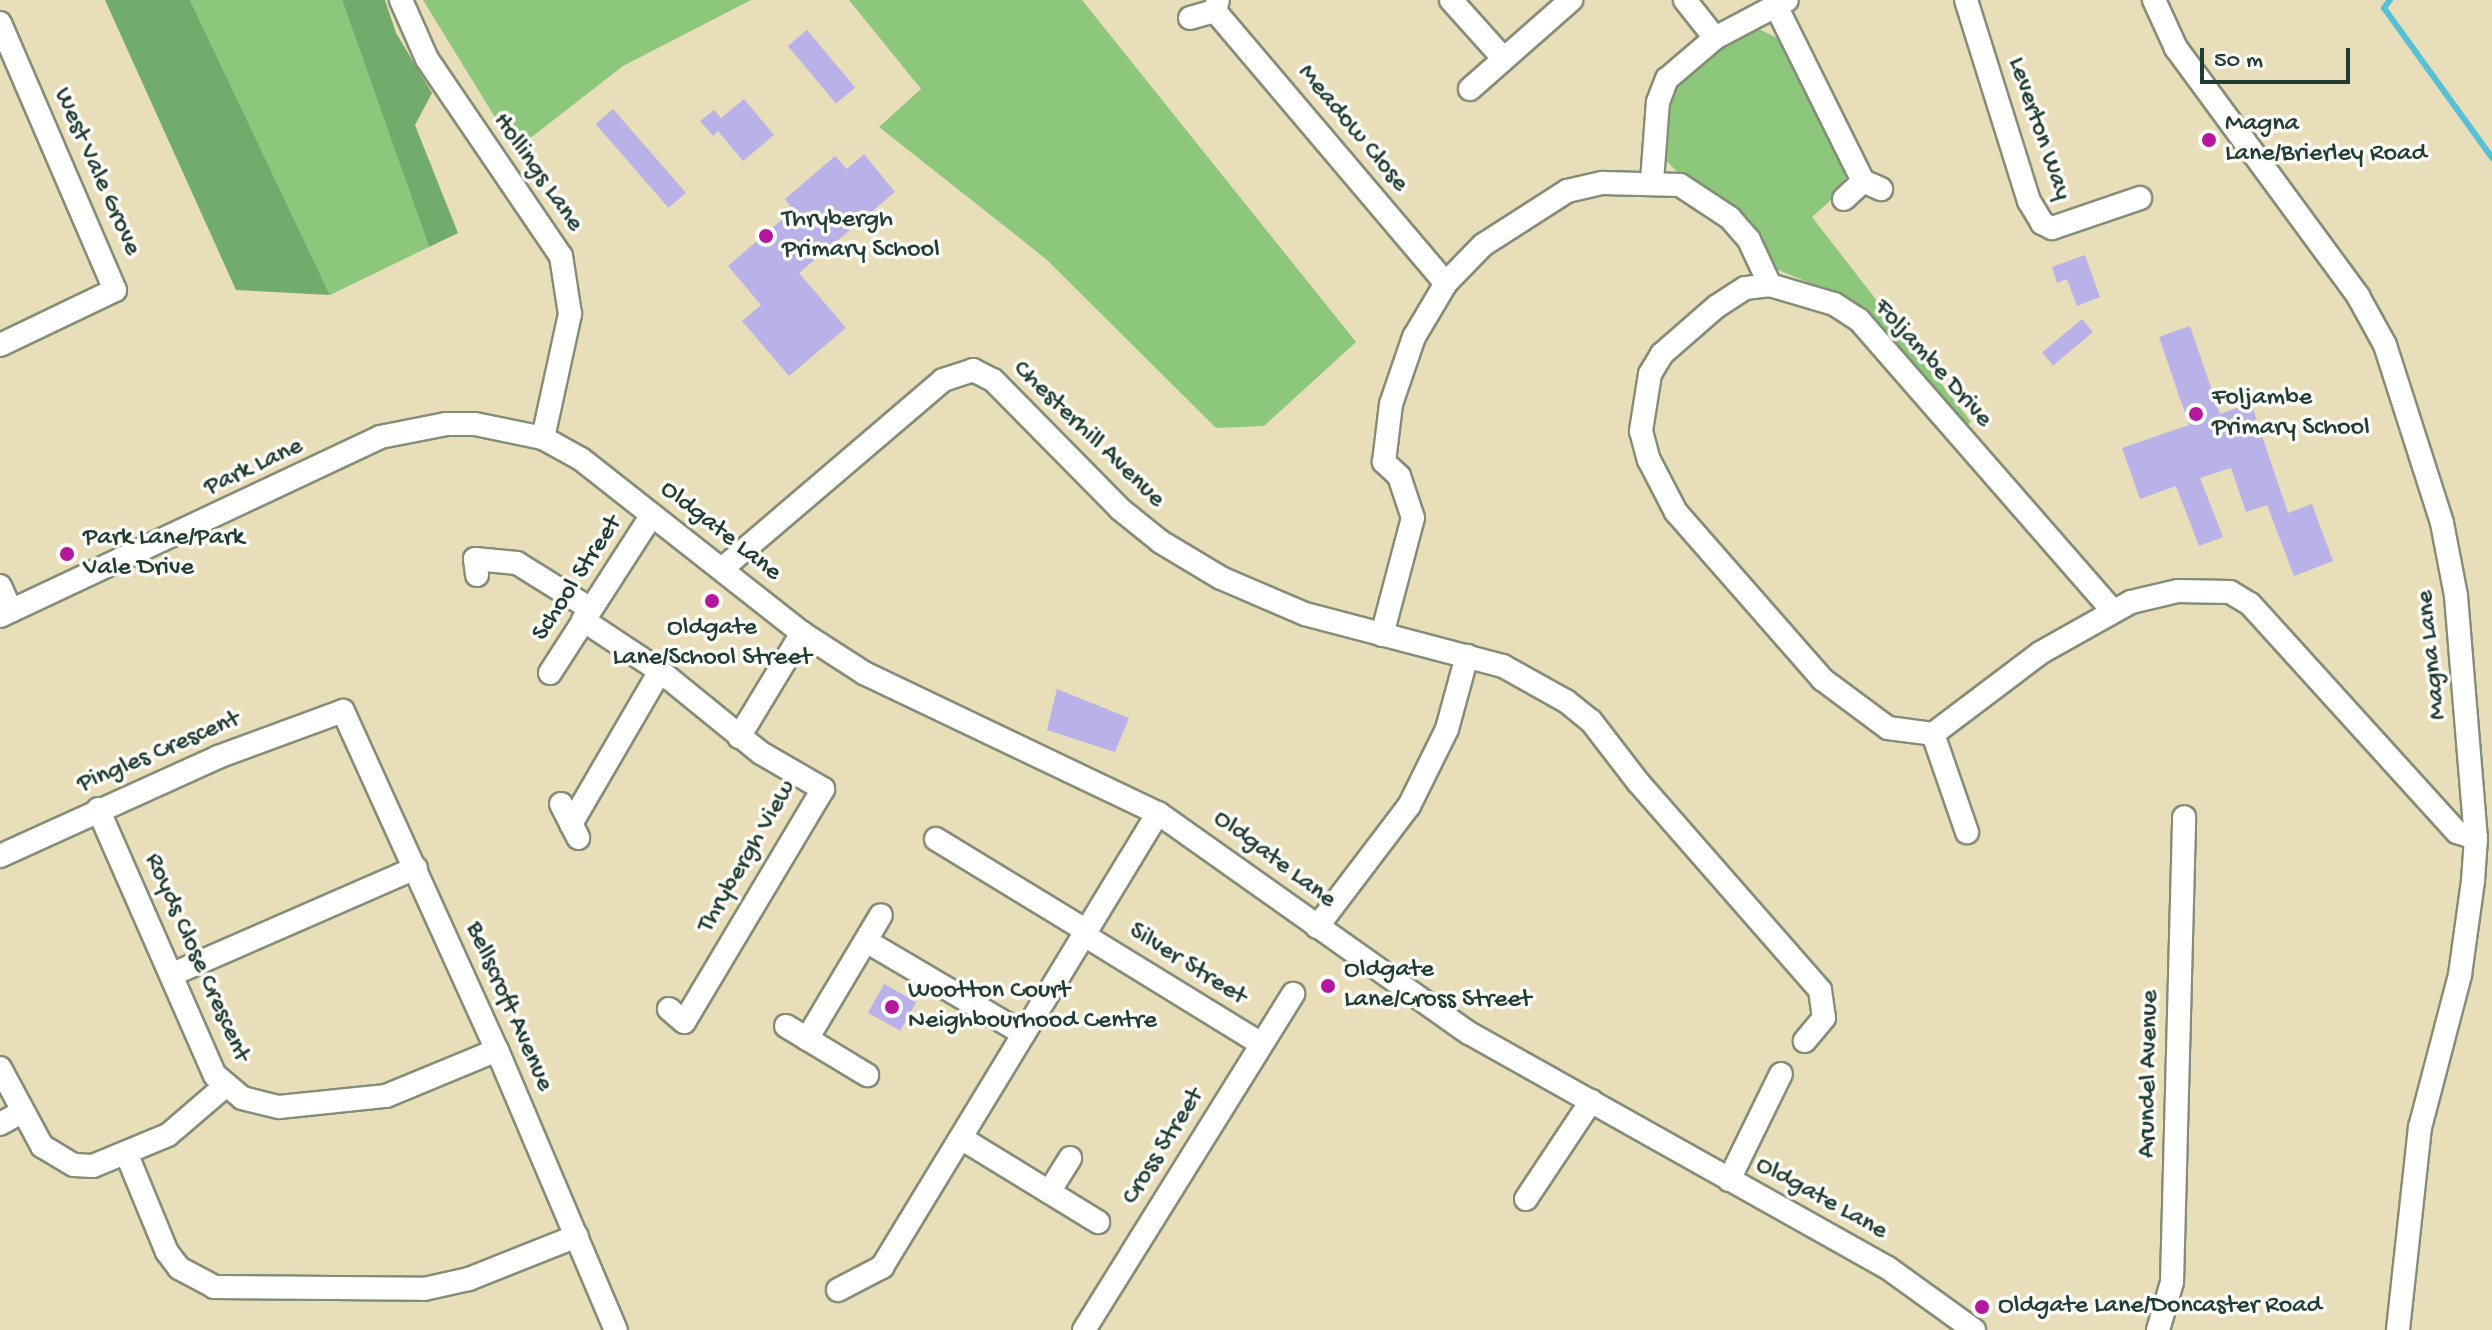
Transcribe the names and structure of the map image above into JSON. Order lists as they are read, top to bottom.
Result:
{
  "streets": {
    "street": [
      "Meadow Close",
      "Leverton Way",
      "West Vale Grove",
      "Hollings Lane",
      "Foljambe Drive",
      "Chesterhill Avenue",
      "Park Lane",
      "Oldgate Lane",
      "School Street",
      "Magna Lane",
      "Pingles Crescent",
      "Thrybergh View",
      "Royds Close Crescent",
      "Silver Street",
      "Bellscroft Avenue",
      "Arundel Avenue",
      "Cross Street"
    ]
  },
  "crossings": [
    ["Hollings Lane", "Park Lane"],
    ["Hollings Lane", "Oldgate Lane"],
    ["Chesterhill Avenue", "Oldgate Lane"],
    ["Park Lane", "Oldgate Lane"],
    ["Oldgate Lane", "School Street"],
    ["Oldgate Lane", "Silver Street"],
    ["School Street", "Thrybergh View"],
    ["Pingles Crescent", "Royds Close Crescent"],
    ["Pingles Crescent", "Bellscroft Avenue"],
    ["Royds Close Crescent", "Bellscroft Avenue"],
    ["Silver Street", "Cross Street"]
  ],
  "places": [
    "Magna Lane/Brierley Road",
    "Thrybergh Primary School",
    "Foljambe Primary School",
    "Park Lane/Park Vale Drive",
    "Oldgate Lane/School Street",
    "Oldgate Lane/Cross Street",
    "Wootton Court Neighbourhood Centre",
    "Oldgate Lane/Doncaster Road"
  ],
  "scale_bar": "50 m"
}
